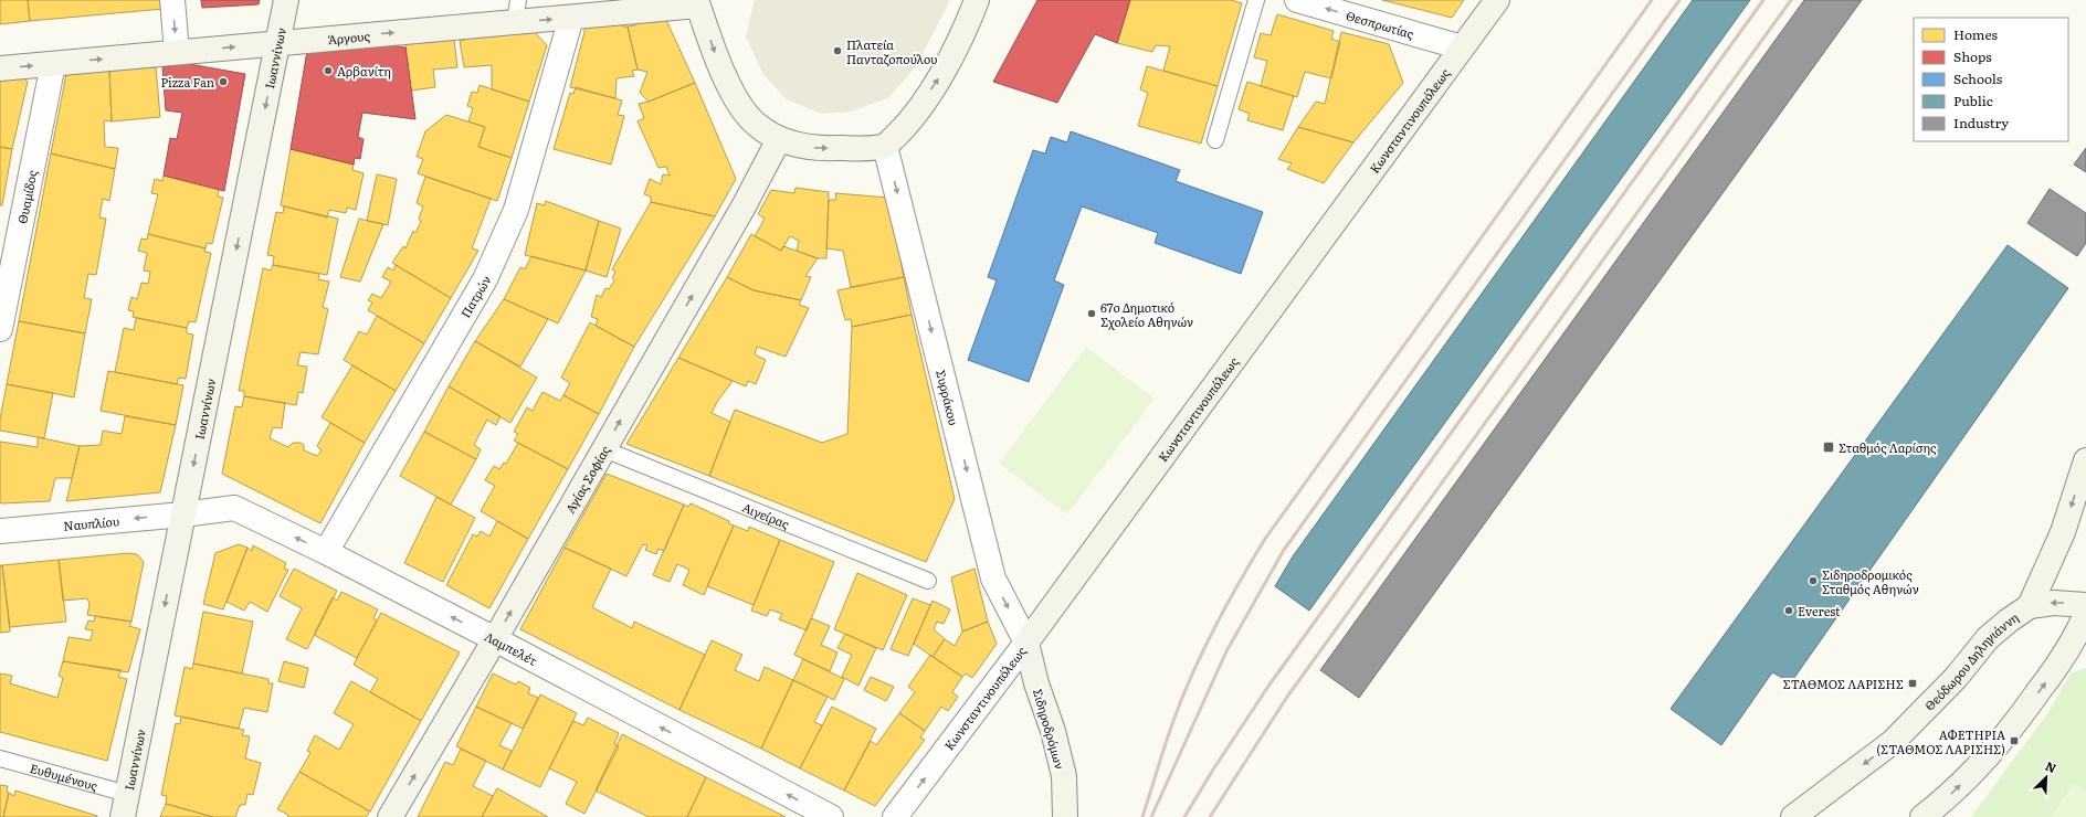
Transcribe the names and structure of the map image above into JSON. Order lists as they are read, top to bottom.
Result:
{
  "streets": {
    "street": [
      "Θεσπρωτίας",
      "Άργους",
      "Ιωαννίνων",
      "Κωνσταντινουπόλεως",
      "Θυαμίδος",
      "Πατρών",
      "Συρράκου",
      "Αγίας Σοφίας",
      "Ναυπλίου",
      "Λαμπελέτ",
      "Θεόδωρου Δηληγιάννη",
      "Σιδηροδρόμων"
    ],
    "lane": ["Αιγείρας", "Ευθυμένους"]
  },
  "crossings": [
    ["Θεσπρωτίας", "Κωνσταντινουπόλεως"],
    ["Άργους", "Ιωαννίνων"],
    ["Άργους", "Θυαμίδος"],
    ["Άργους", "Πατρών"],
    ["Ιωαννίνων", "Ναυπλίου"],
    ["Ιωαννίνων", "Λαμπελέτ"],
    ["Ιωαννίνων", "Ευθυμένους"],
    ["Κωνσταντινουπόλεως", "Συρράκου"],
    ["Κωνσταντινουπόλεως", "Σιδηροδρόμων"],
    ["Πατρών", "Λαμπελέτ"],
    ["Συρράκου", "Σιδηροδρόμων"],
    ["Αγίας Σοφίας", "Αιγείρας"],
    ["Αγίας Σοφίας", "Λαμπελέτ"],
    ["Ναυπλίου", "Λαμπελέτ"]
  ],
  "one_way": [
    "Θεσπρωτίας",
    "Άργους",
    "Ιωαννίνων",
    "Συρράκου",
    "Αγίας Σοφίας",
    "Ναυπλίου",
    "Λαμπελέτ"
  ],
  "places": {
    "other": [
      "Πλατεία Πανταζοπούλου",
      "Αρβανίτη",
      "Pizza Fan",
      "67ο Δημοτικό Σχολείο Αθηνών",
      "Σιδηροδρομικός Σταθμός Αθηνών",
      "Everest"
    ],
    "transit": ["Σταθμός Λαρίσης", "ΣΤΑΘΜΟΣ ΛΑΡΙΣΗΣ", "ΑΦΕΤΗΡΙΑ (ΣΤΑΘΜΟΣ ΛΑΡΙΣΗΣ)"]
  },
  "legend": [
    "Homes",
    "Shops",
    "Schools",
    "Public",
    "Industry"
  ],
  "north": "top right"
}
